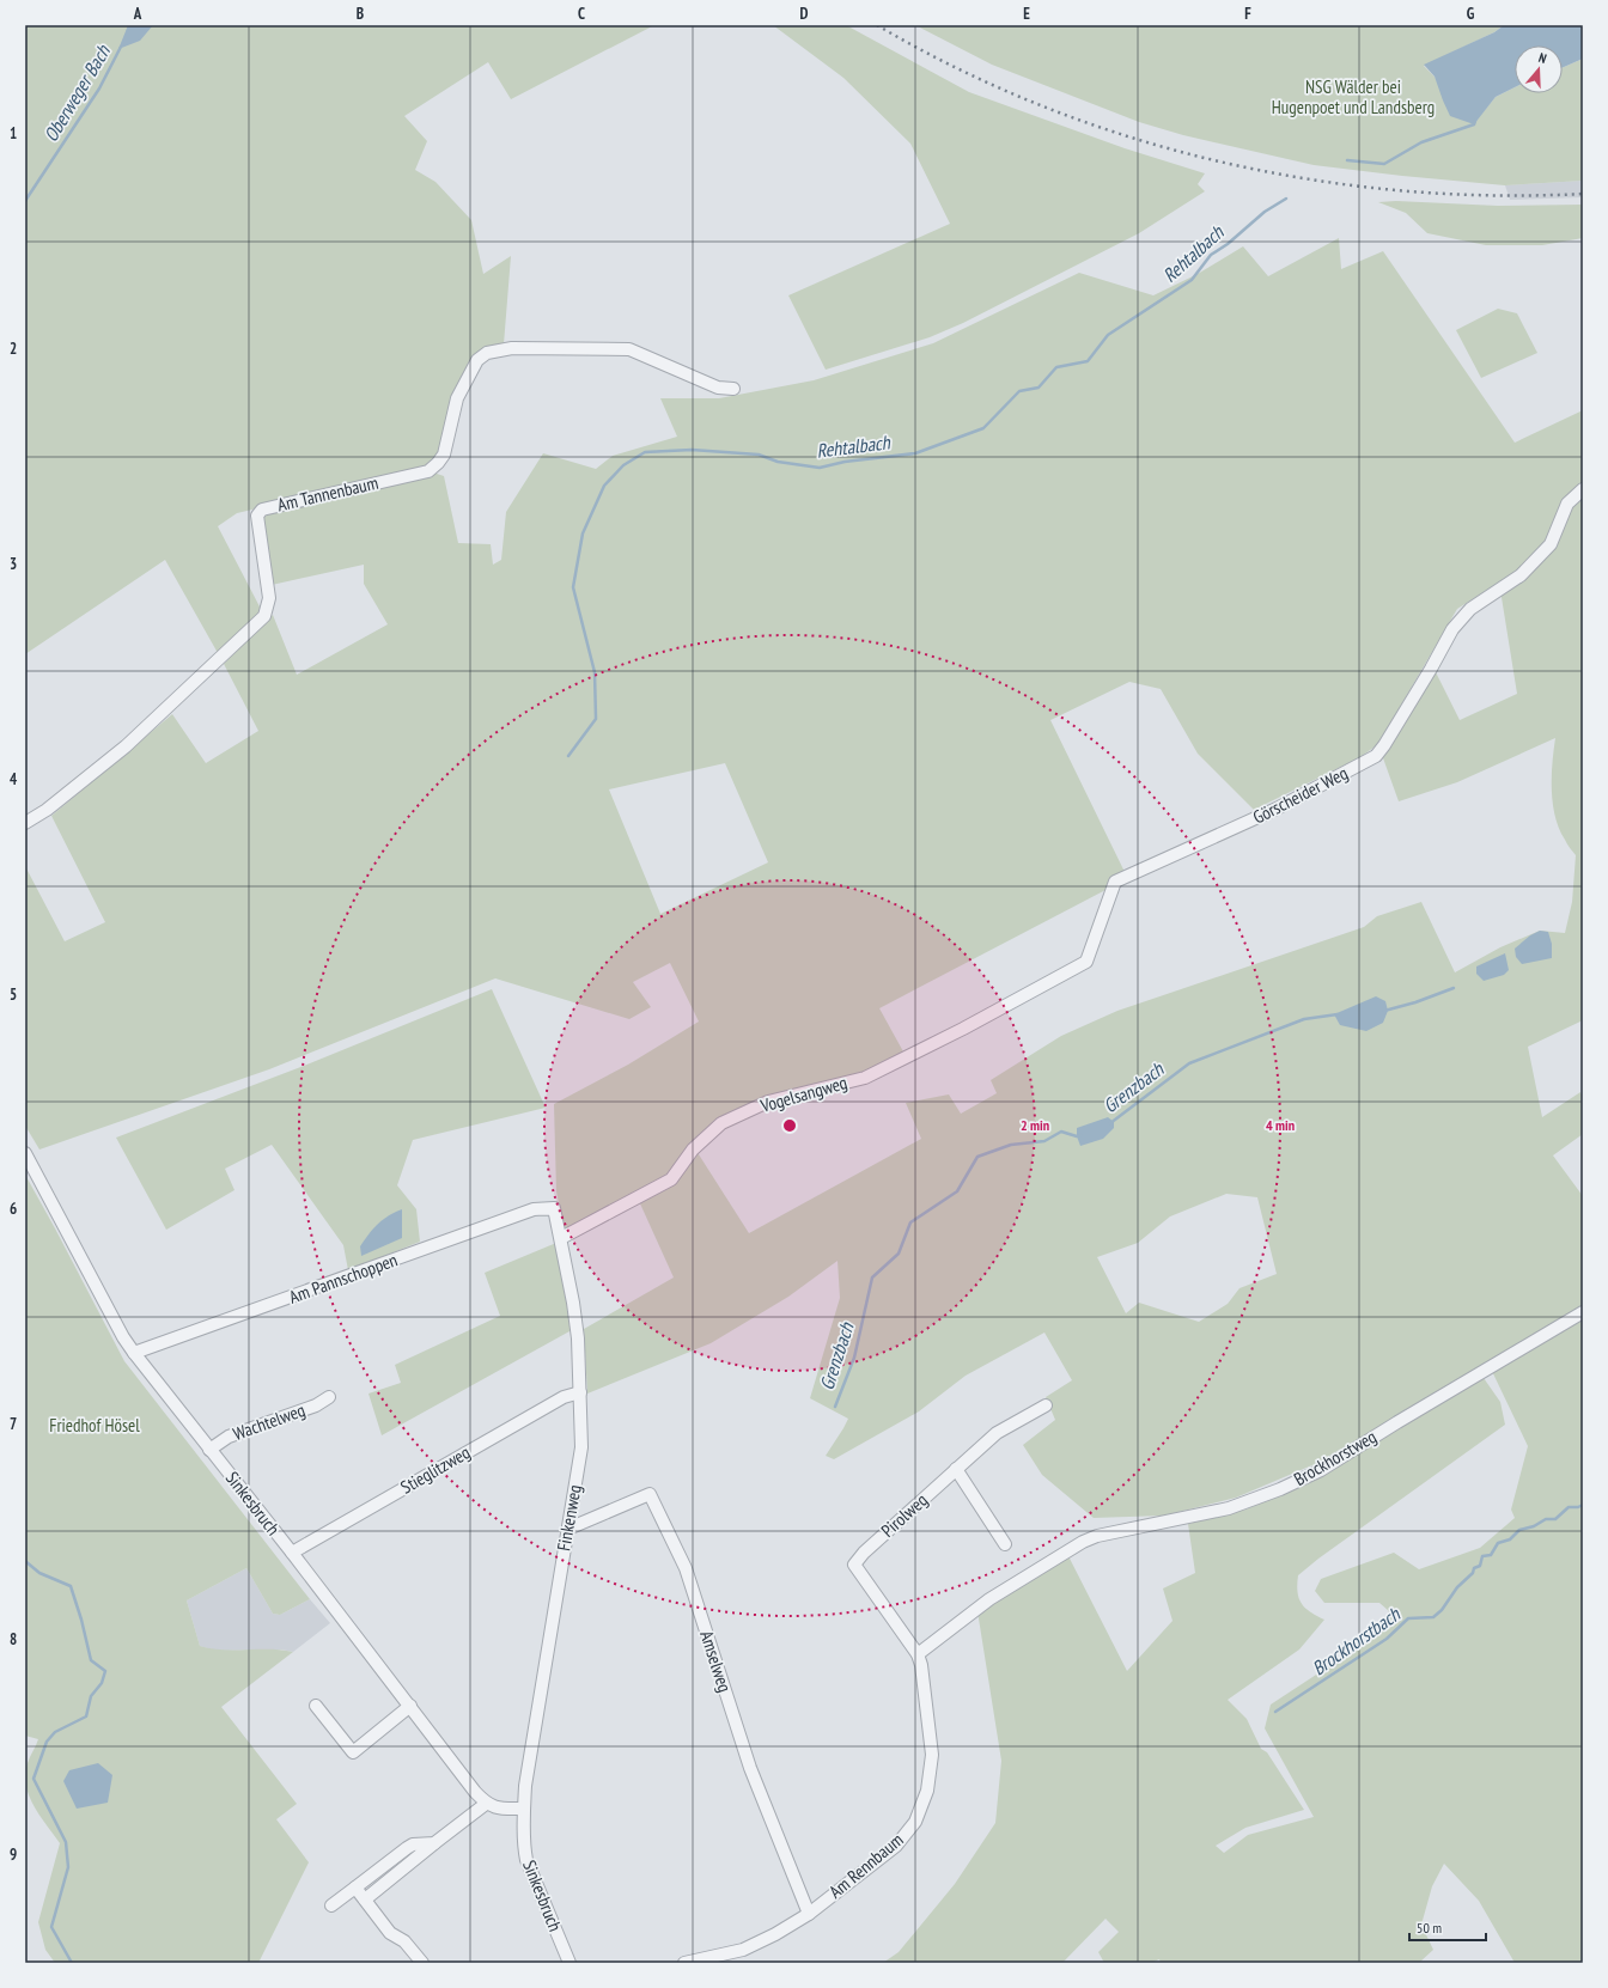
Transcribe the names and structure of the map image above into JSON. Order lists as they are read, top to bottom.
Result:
{
  "streets": {
    "street": [
      "Am Tannenbaum",
      "Görscheider Weg",
      "Vogelsangweg",
      "Am Pannschoppen",
      "Wachtelweg",
      "Brockhorstweg",
      "Stieglitzweg",
      "Sinkesbruch",
      "Pirolweg",
      "Finkenweg",
      "Amselweg",
      "Am Rennbaum"
    ]
  },
  "crossings": [
    ["Görscheider Weg", "Vogelsangweg"],
    ["Vogelsangweg", "Finkenweg"],
    ["Am Pannschoppen", "Sinkesbruch"],
    ["Am Pannschoppen", "Finkenweg"],
    ["Wachtelweg", "Sinkesbruch"],
    ["Brockhorstweg", "Am Rennbaum"],
    ["Stieglitzweg", "Sinkesbruch"],
    ["Stieglitzweg", "Finkenweg"],
    ["Sinkesbruch", "Finkenweg"],
    ["Pirolweg", "Am Rennbaum"],
    ["Finkenweg", "Amselweg"],
    ["Amselweg", "Am Rennbaum"]
  ],
  "water": [
    "Oberweger Bach",
    "Rehtalbach",
    "Grenzbach",
    "Brockhorstbach"
  ],
  "parks": ["NSG Wälder bei Hugenpoet und Landsberg", "Friedhof Hösel"],
  "scale_bar": "50 m",
  "north": "top",
  "grid": {
    "columns": [
      "A",
      "B",
      "C",
      "D",
      "E",
      "F",
      "G"
    ],
    "rows": [
      "1",
      "2",
      "3",
      "4",
      "5",
      "6",
      "7",
      "8",
      "9"
    ]
  },
  "rings": ["2 min", "4 min"]
}
